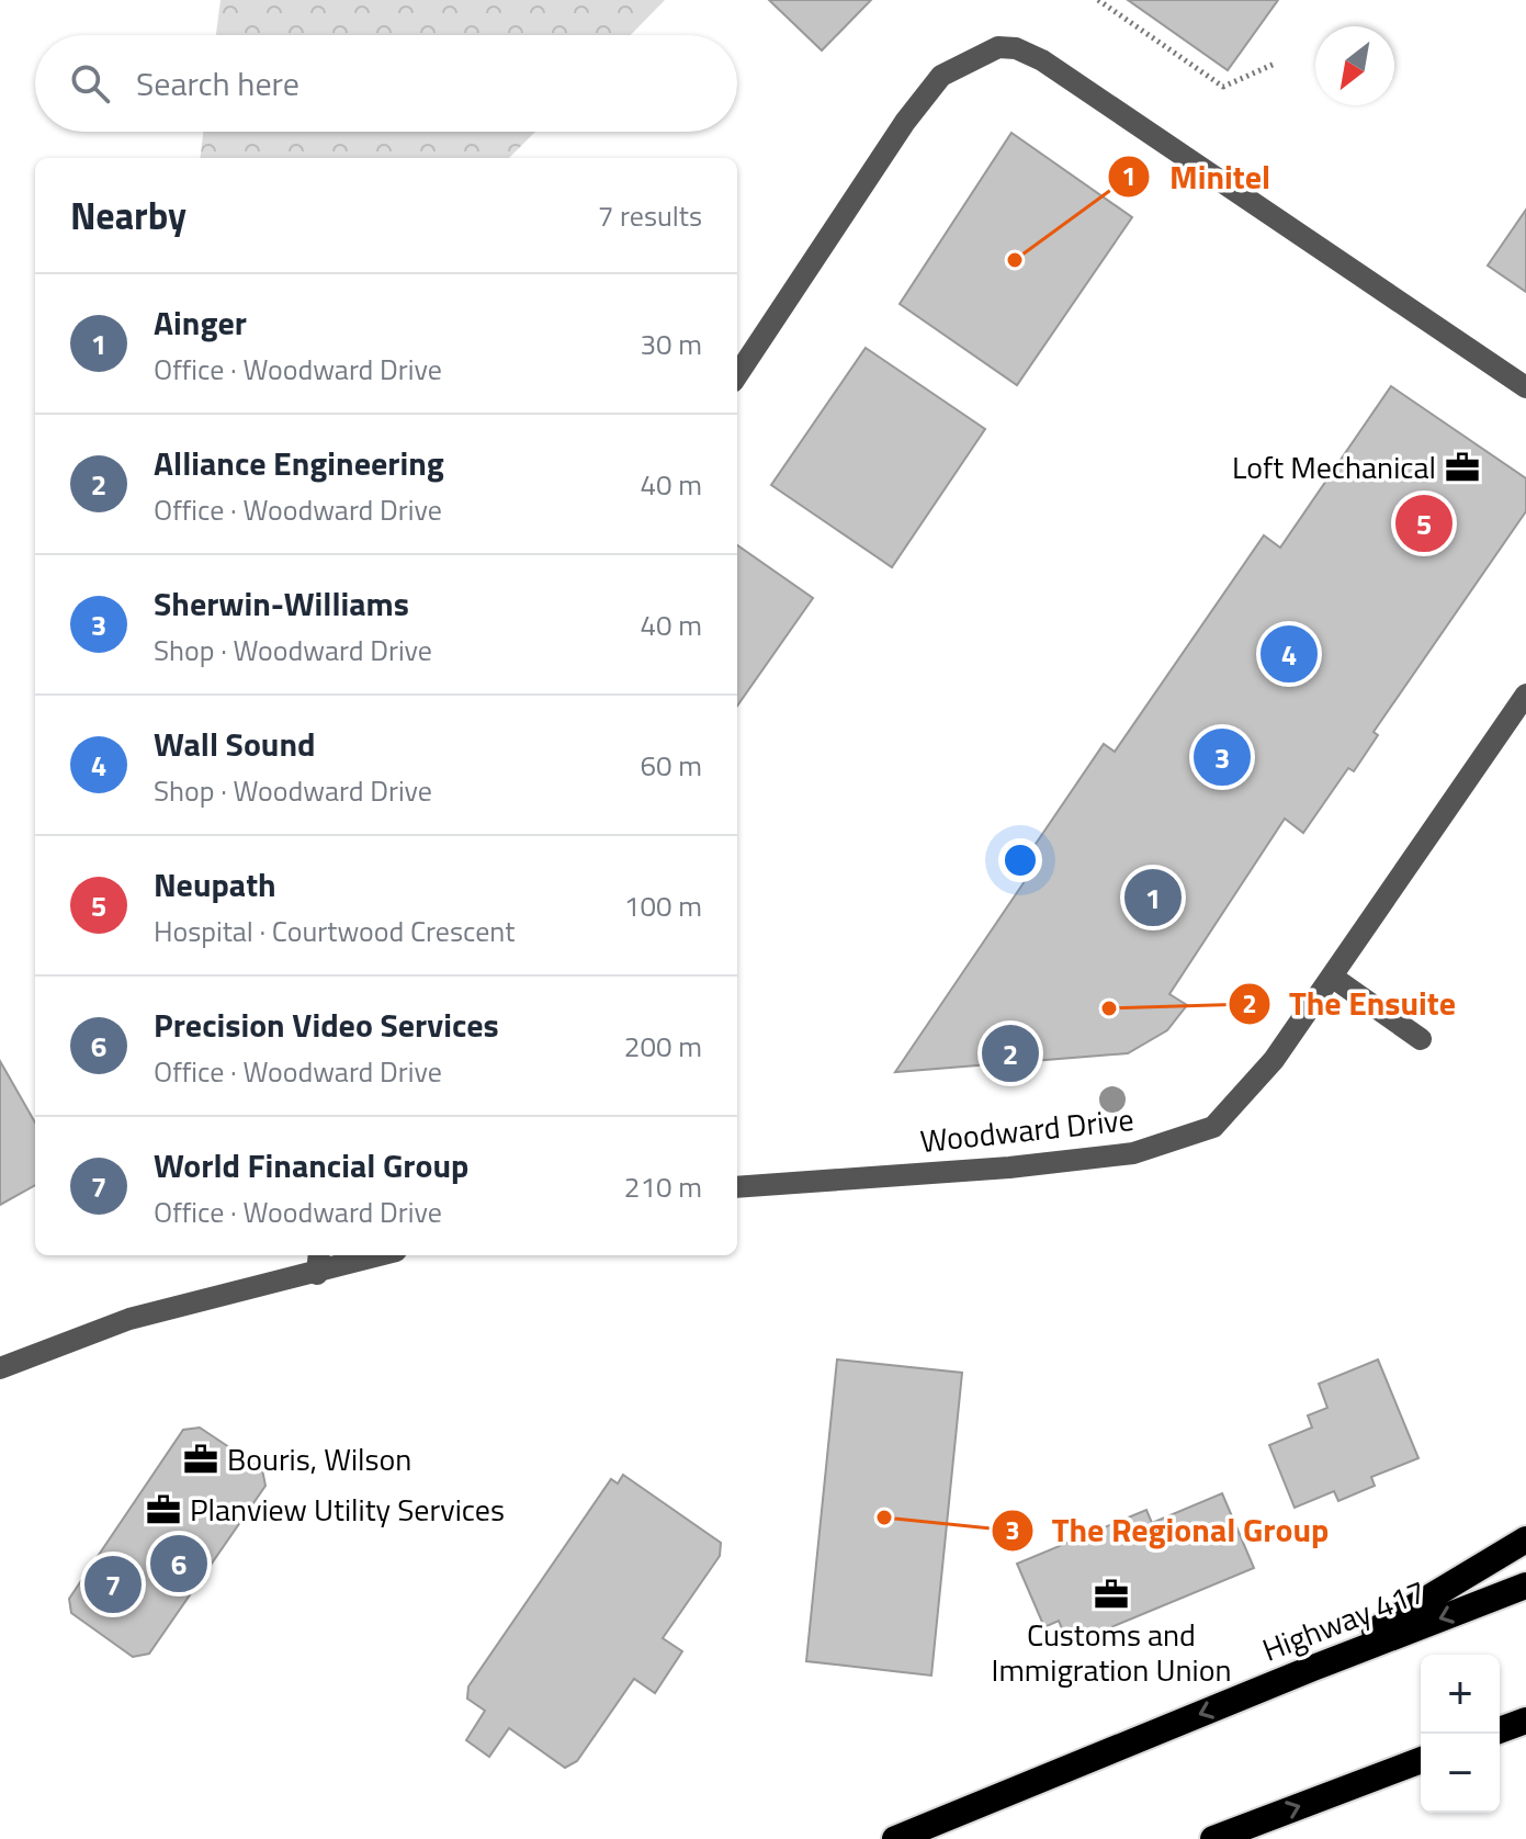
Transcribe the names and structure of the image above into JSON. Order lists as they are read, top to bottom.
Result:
{
  "streets": {
    "highway": ["Highway 417"],
    "street": ["Woodward Drive"]
  },
  "places": {
    "other": ["Minitel", "The Ensuite", "The Regional Group"],
    "office": [
      "Loft Mechanical",
      "Bouris, Wilson",
      "Planview Utility Services",
      "Customs and Immigration Union"
    ]
  },
  "north": "bottom left",
  "page": {
    "search": "Search here",
    "heading": ["Nearby", "7 results"],
    "list": [
      {
        "mark": "1",
        "name": "Ainger",
        "note": "Office · Woodward Drive",
        "value": "30 m"
      },
      {
        "mark": "2",
        "name": "Alliance Engineering",
        "note": "Office · Woodward Drive",
        "value": "40 m"
      },
      {
        "mark": "3",
        "name": "Sherwin-Williams",
        "note": "Shop · Woodward Drive",
        "value": "40 m"
      },
      {
        "mark": "4",
        "name": "Wall Sound",
        "note": "Shop · Woodward Drive",
        "value": "60 m"
      },
      {
        "mark": "5",
        "name": "Neupath",
        "note": "Hospital · Courtwood Crescent",
        "value": "100 m"
      },
      {
        "mark": "6",
        "name": "Precision Video Services",
        "note": "Office · Woodward Drive",
        "value": "200 m"
      },
      {
        "mark": "7",
        "name": "World Financial Group",
        "note": "Office · Woodward Drive",
        "value": "210 m"
      }
    ],
    "pins": [
      "5",
      "4",
      "3",
      "1",
      "2",
      "6",
      "7"
    ],
    "map_buttons": ["+", "−"]
  }
}
